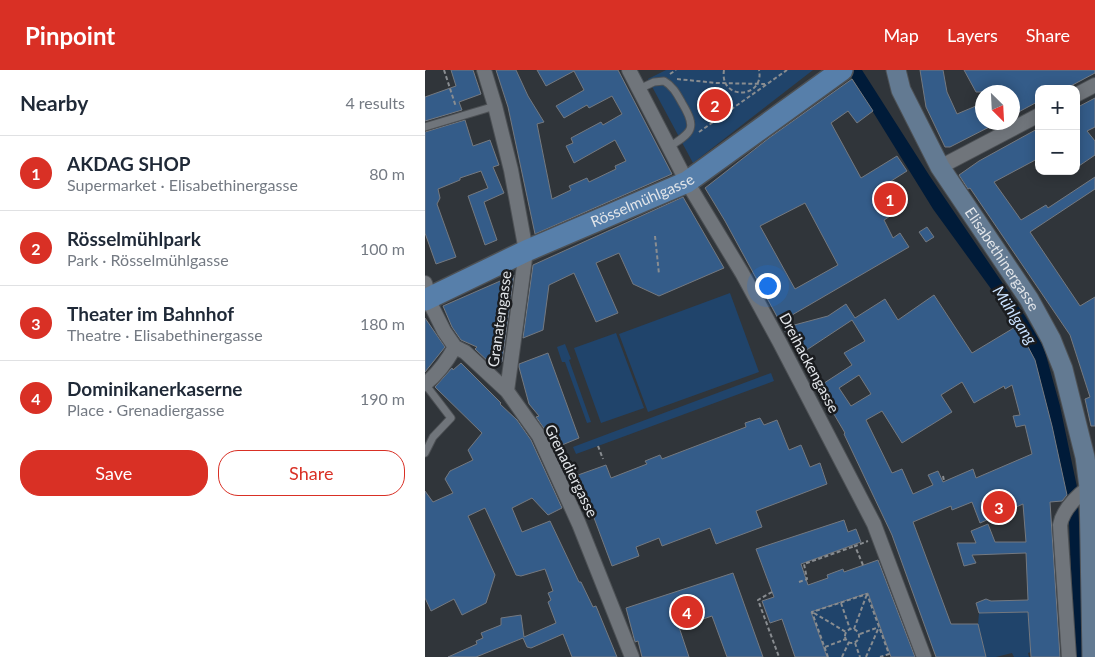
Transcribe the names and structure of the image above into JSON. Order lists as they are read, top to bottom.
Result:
{
  "streets": {
    "main road": ["Rösselmühlgasse", "Elisabethinergasse"],
    "street": ["Granatengasse", "Dreihackengasse", "Grenadiergasse"]
  },
  "crossings": [
    ["Rösselmühlgasse", "Granatengasse"],
    ["Rösselmühlgasse", "Dreihackengasse"],
    ["Rösselmühlgasse", "Grenadiergasse"],
    ["Granatengasse", "Grenadiergasse"]
  ],
  "water": ["Mühlgang"],
  "north": "bottom right",
  "page": {
    "header": "Pinpoint",
    "nav": ["Map", "Layers", "Share"],
    "heading": ["Nearby", "4 results"],
    "map_buttons": ["+", "−"],
    "pins": [
      "2",
      "1",
      "3",
      "4"
    ],
    "list": [
      {
        "mark": "1",
        "name": "AKDAG SHOP",
        "note": "Supermarket · Elisabethinergasse",
        "value": "80 m"
      },
      {
        "mark": "2",
        "name": "Rösselmühlpark",
        "note": "Park · Rösselmühlgasse",
        "value": "100 m"
      },
      {
        "mark": "3",
        "name": "Theater im Bahnhof",
        "note": "Theatre · Elisabethinergasse",
        "value": "180 m"
      },
      {
        "mark": "4",
        "name": "Dominikanerkaserne",
        "note": "Place · Grenadiergasse",
        "value": "190 m"
      }
    ],
    "buttons": ["Save", "Share"]
  }
}
